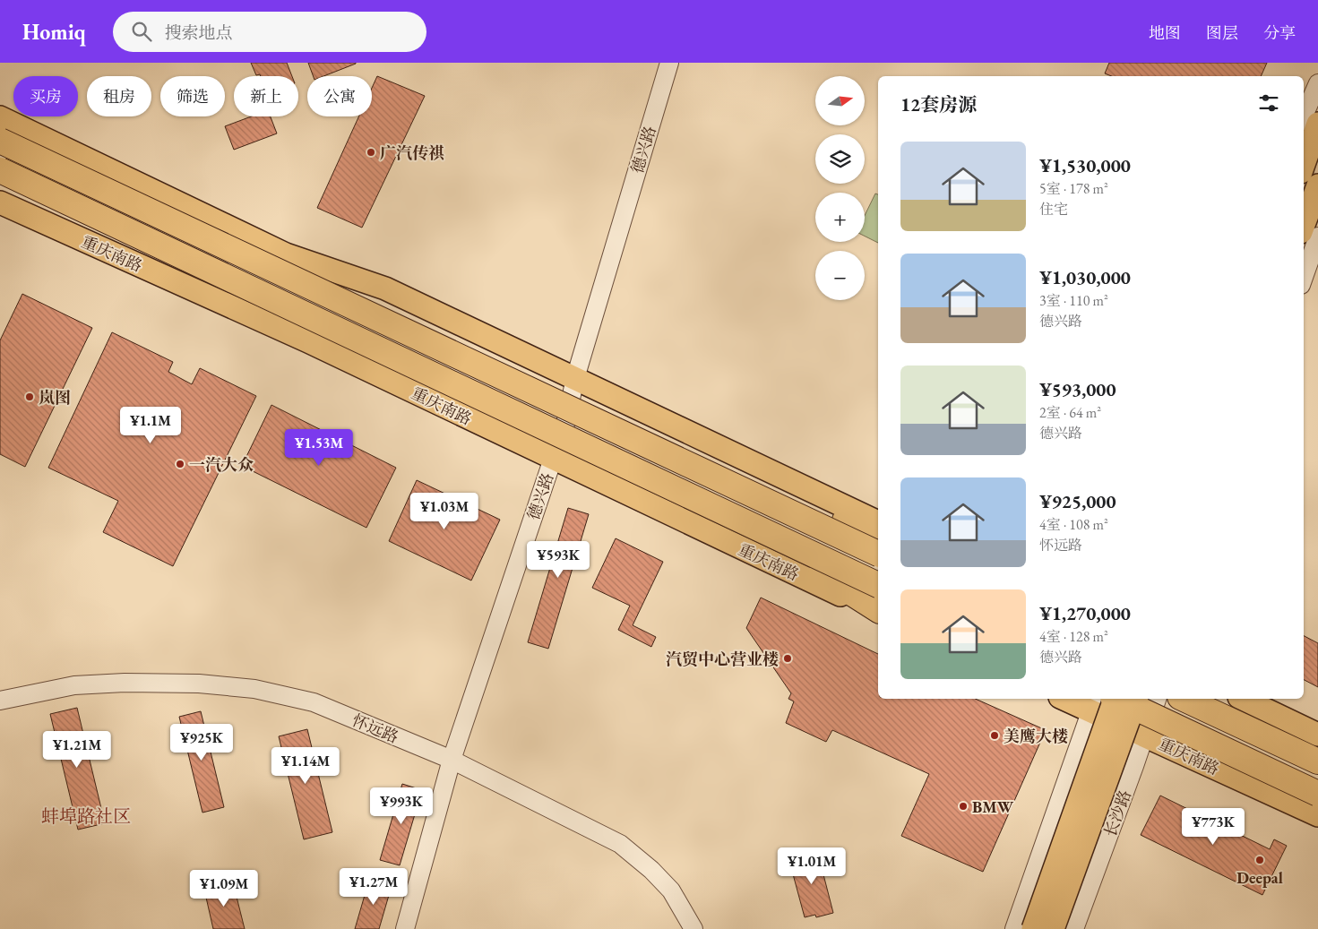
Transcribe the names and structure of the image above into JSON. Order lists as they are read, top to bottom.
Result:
{
  "streets": {
    "main road": ["重庆南路", "长沙路"],
    "street": ["德兴路", "怀远路"]
  },
  "crossings": [
    ["德兴路", "重庆南路"],
    ["德兴路", "怀远路"],
    ["重庆南路", "长沙路"]
  ],
  "districts": ["蚌埠路社区"],
  "places": [
    "广汽传祺",
    "岚图",
    "一汽大众",
    "汽贸中心营业楼",
    "美鹰大楼",
    "BMW",
    "Deepal"
  ],
  "north": "right",
  "page": {
    "header": "Homiq",
    "search": "搜索地点",
    "nav": ["地图", "图层", "分享"],
    "map_buttons": ["+", "−"],
    "chip": [
      "买房",
      "租房",
      "筛选",
      "新上",
      "公寓"
    ],
    "heading": "12套房源",
    "list": [
      {
        "name": "¥1,530,000",
        "note": "5室 · 178 m² · 住宅"
      },
      {
        "name": "¥1,030,000",
        "note": "3室 · 110 m² · 德兴路"
      },
      {
        "name": "¥593,000",
        "note": "2室 · 64 m² · 德兴路"
      },
      {
        "name": "¥925,000",
        "note": "4室 · 108 m² · 怀远路"
      },
      {
        "name": "¥1,270,000",
        "note": "4室 · 128 m² · 德兴路"
      }
    ],
    "price": [
      "¥1.1M",
      "¥1.53M",
      "¥1.03M",
      "¥593K",
      "¥925K",
      "¥1.21M",
      "¥1.14M",
      "¥993K",
      "¥773K",
      "¥1.01M",
      "¥1.27M",
      "¥1.09M"
    ]
  }
}
